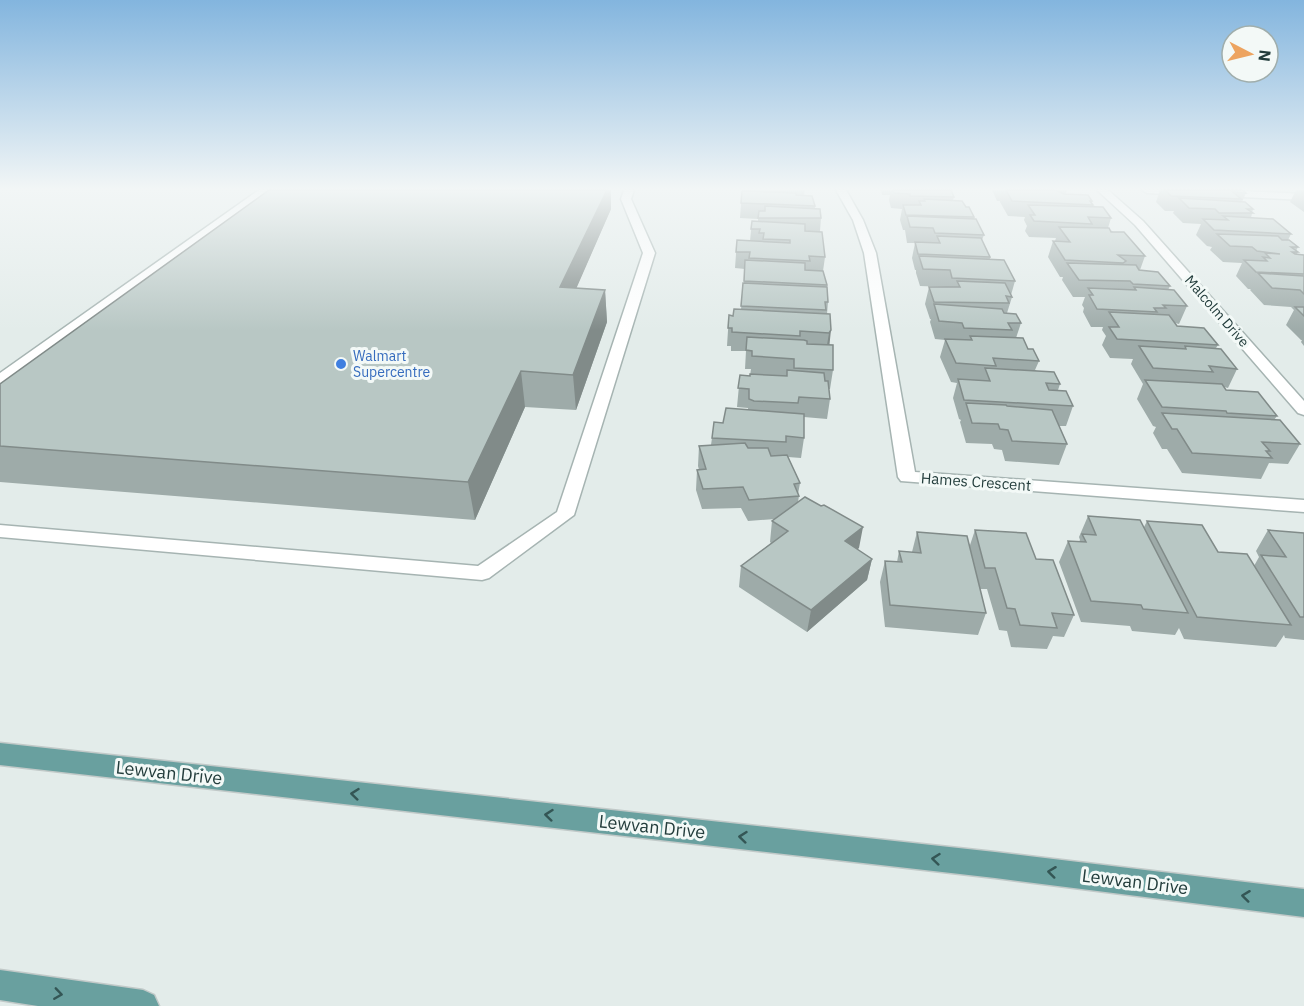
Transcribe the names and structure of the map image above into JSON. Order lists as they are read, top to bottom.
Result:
{
  "streets": {
    "main road": ["Lewvan Drive"],
    "street": ["Malcolm Drive", "Hames Crescent"]
  },
  "one_way": ["Lewvan Drive"],
  "places": ["Walmart Supercentre"],
  "north": "right"
}
